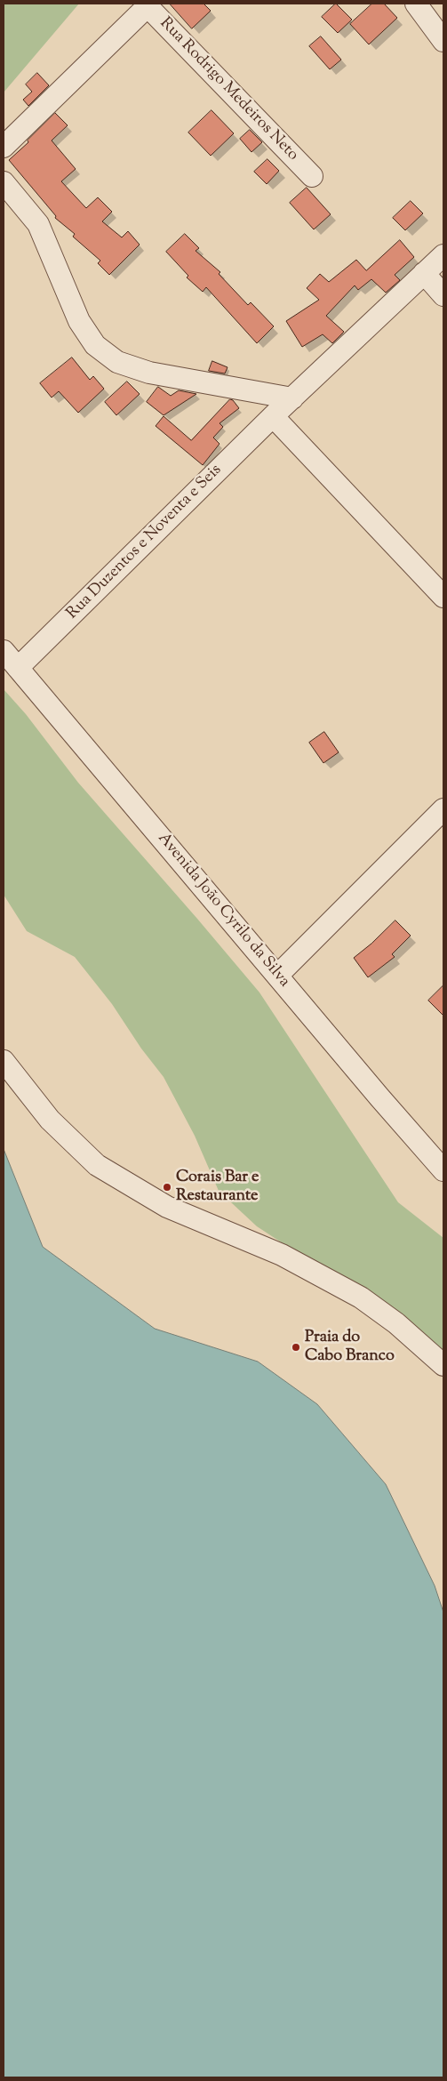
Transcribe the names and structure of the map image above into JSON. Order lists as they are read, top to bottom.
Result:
{
  "streets": {
    "street": ["Rua Rodrigo Medeiros Neto", "Rua Duzentos e Noventa e Seis", "Avenida João Cyrilo da Silva"]
  },
  "crossings": [
    ["Rua Duzentos e Noventa e Seis", "Avenida João Cyrilo da Silva"]
  ],
  "places": ["Corais Bar e Restaurante", "Praia do Cabo Branco"]
}
